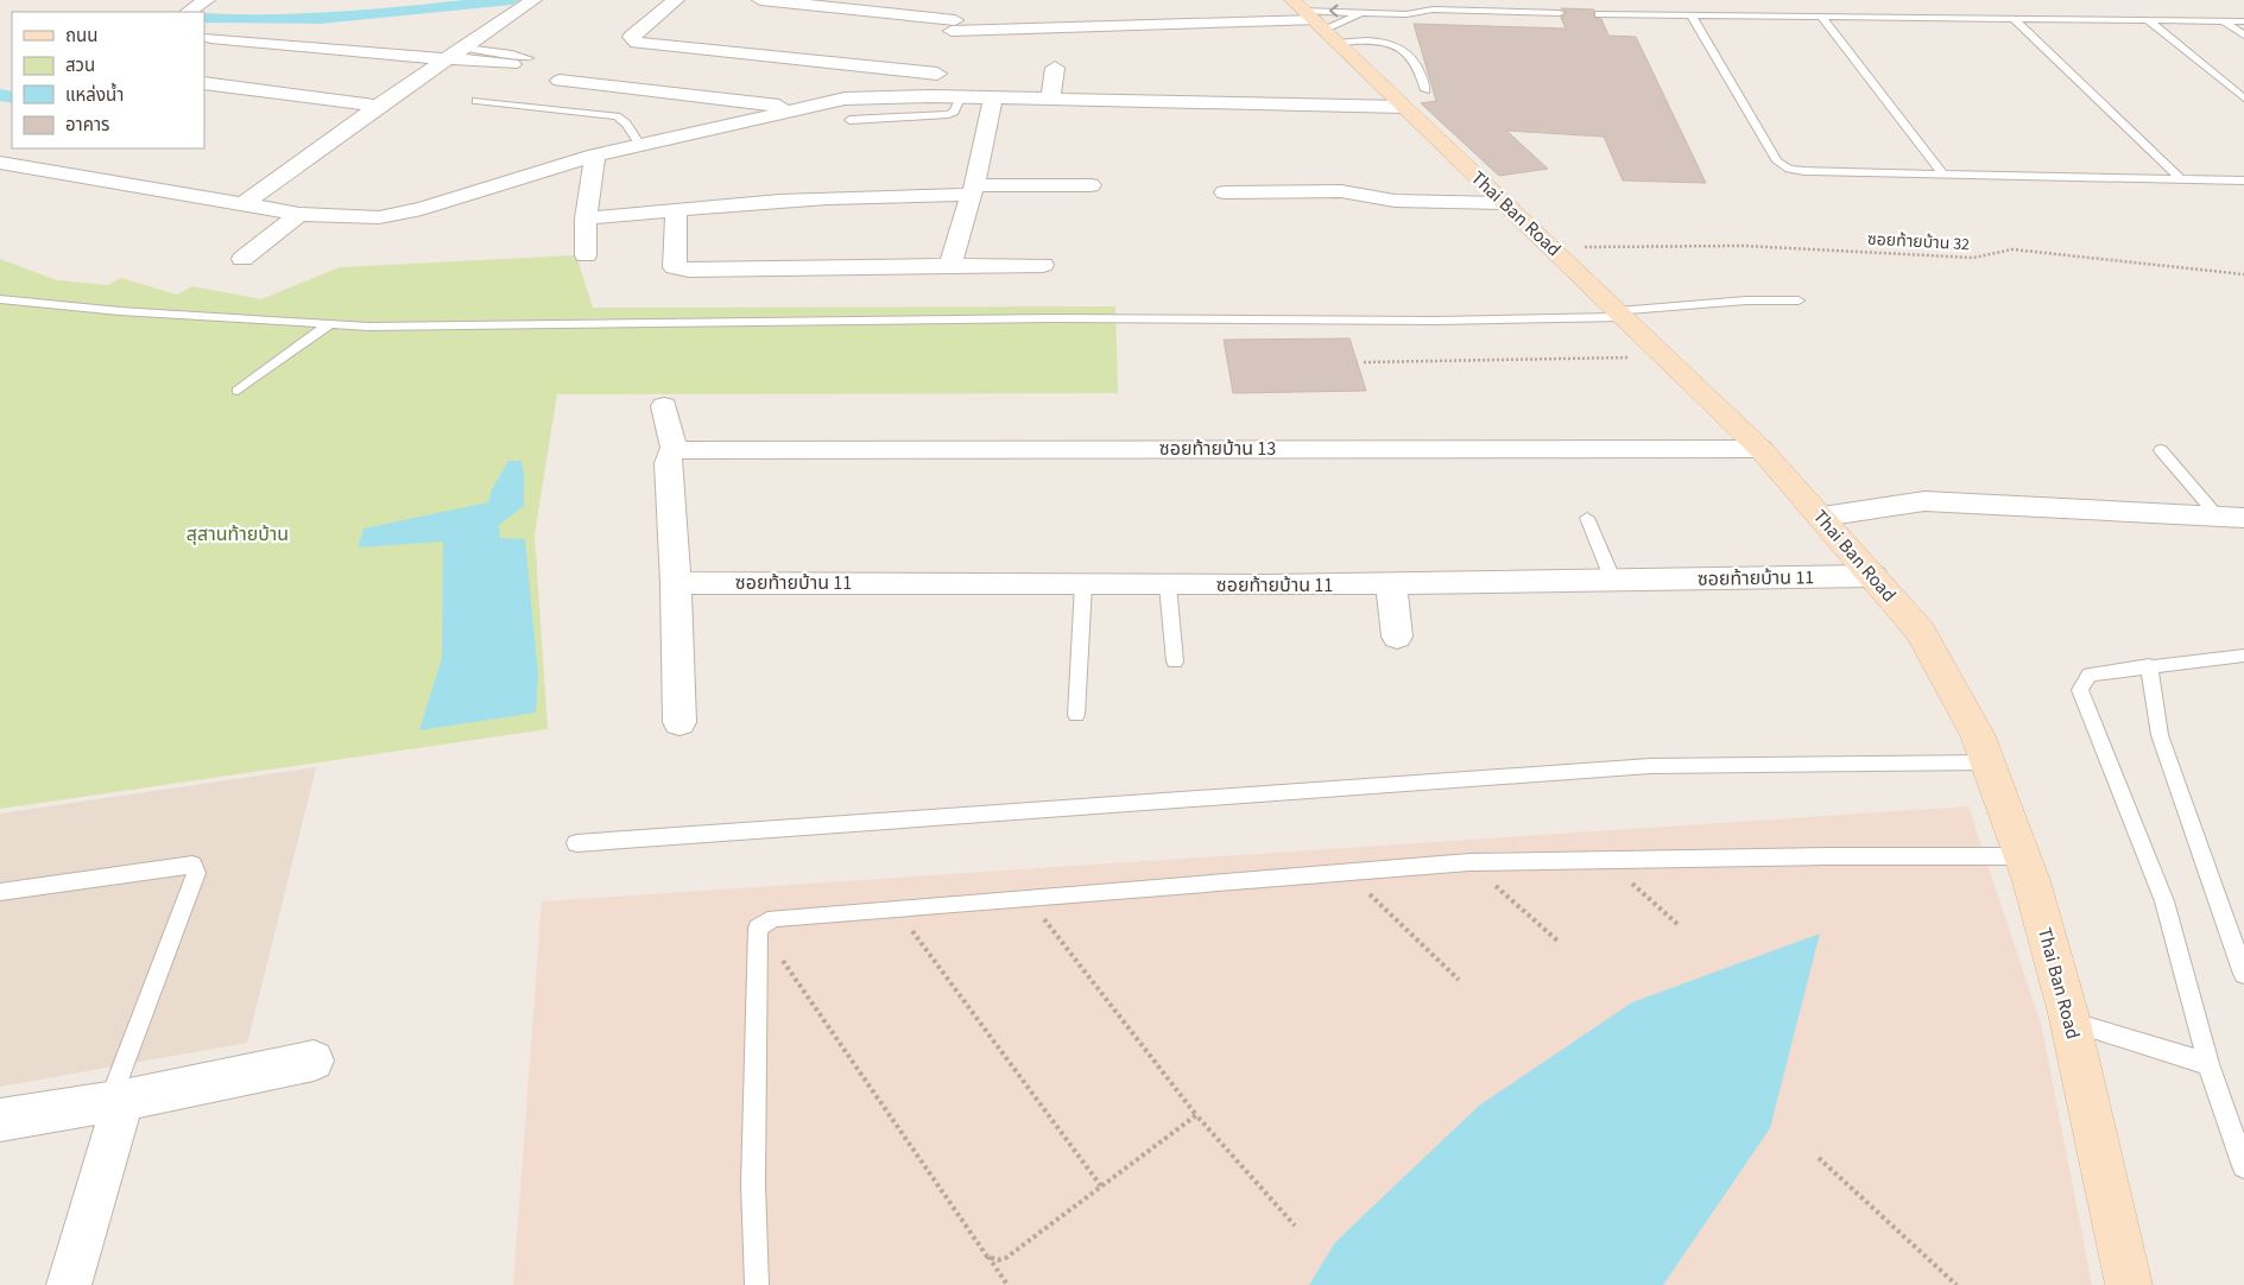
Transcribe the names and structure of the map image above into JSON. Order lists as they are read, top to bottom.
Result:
{
  "streets": {
    "street": ["Thai Ban Road", "ซอยท้ายบ้าน 13", "ซอยท้ายบ้าน 11"],
    "path": ["ซอยท้ายบ้าน 32"]
  },
  "crossings": [
    ["Thai Ban Road", "ซอยท้ายบ้าน 13"],
    ["Thai Ban Road", "ซอยท้ายบ้าน 11"]
  ],
  "parks": ["สุสานท้ายบ้าน"],
  "legend": [
    "ถนน",
    "สวน",
    "แหล่งน้ำ",
    "อาคาร"
  ]
}
